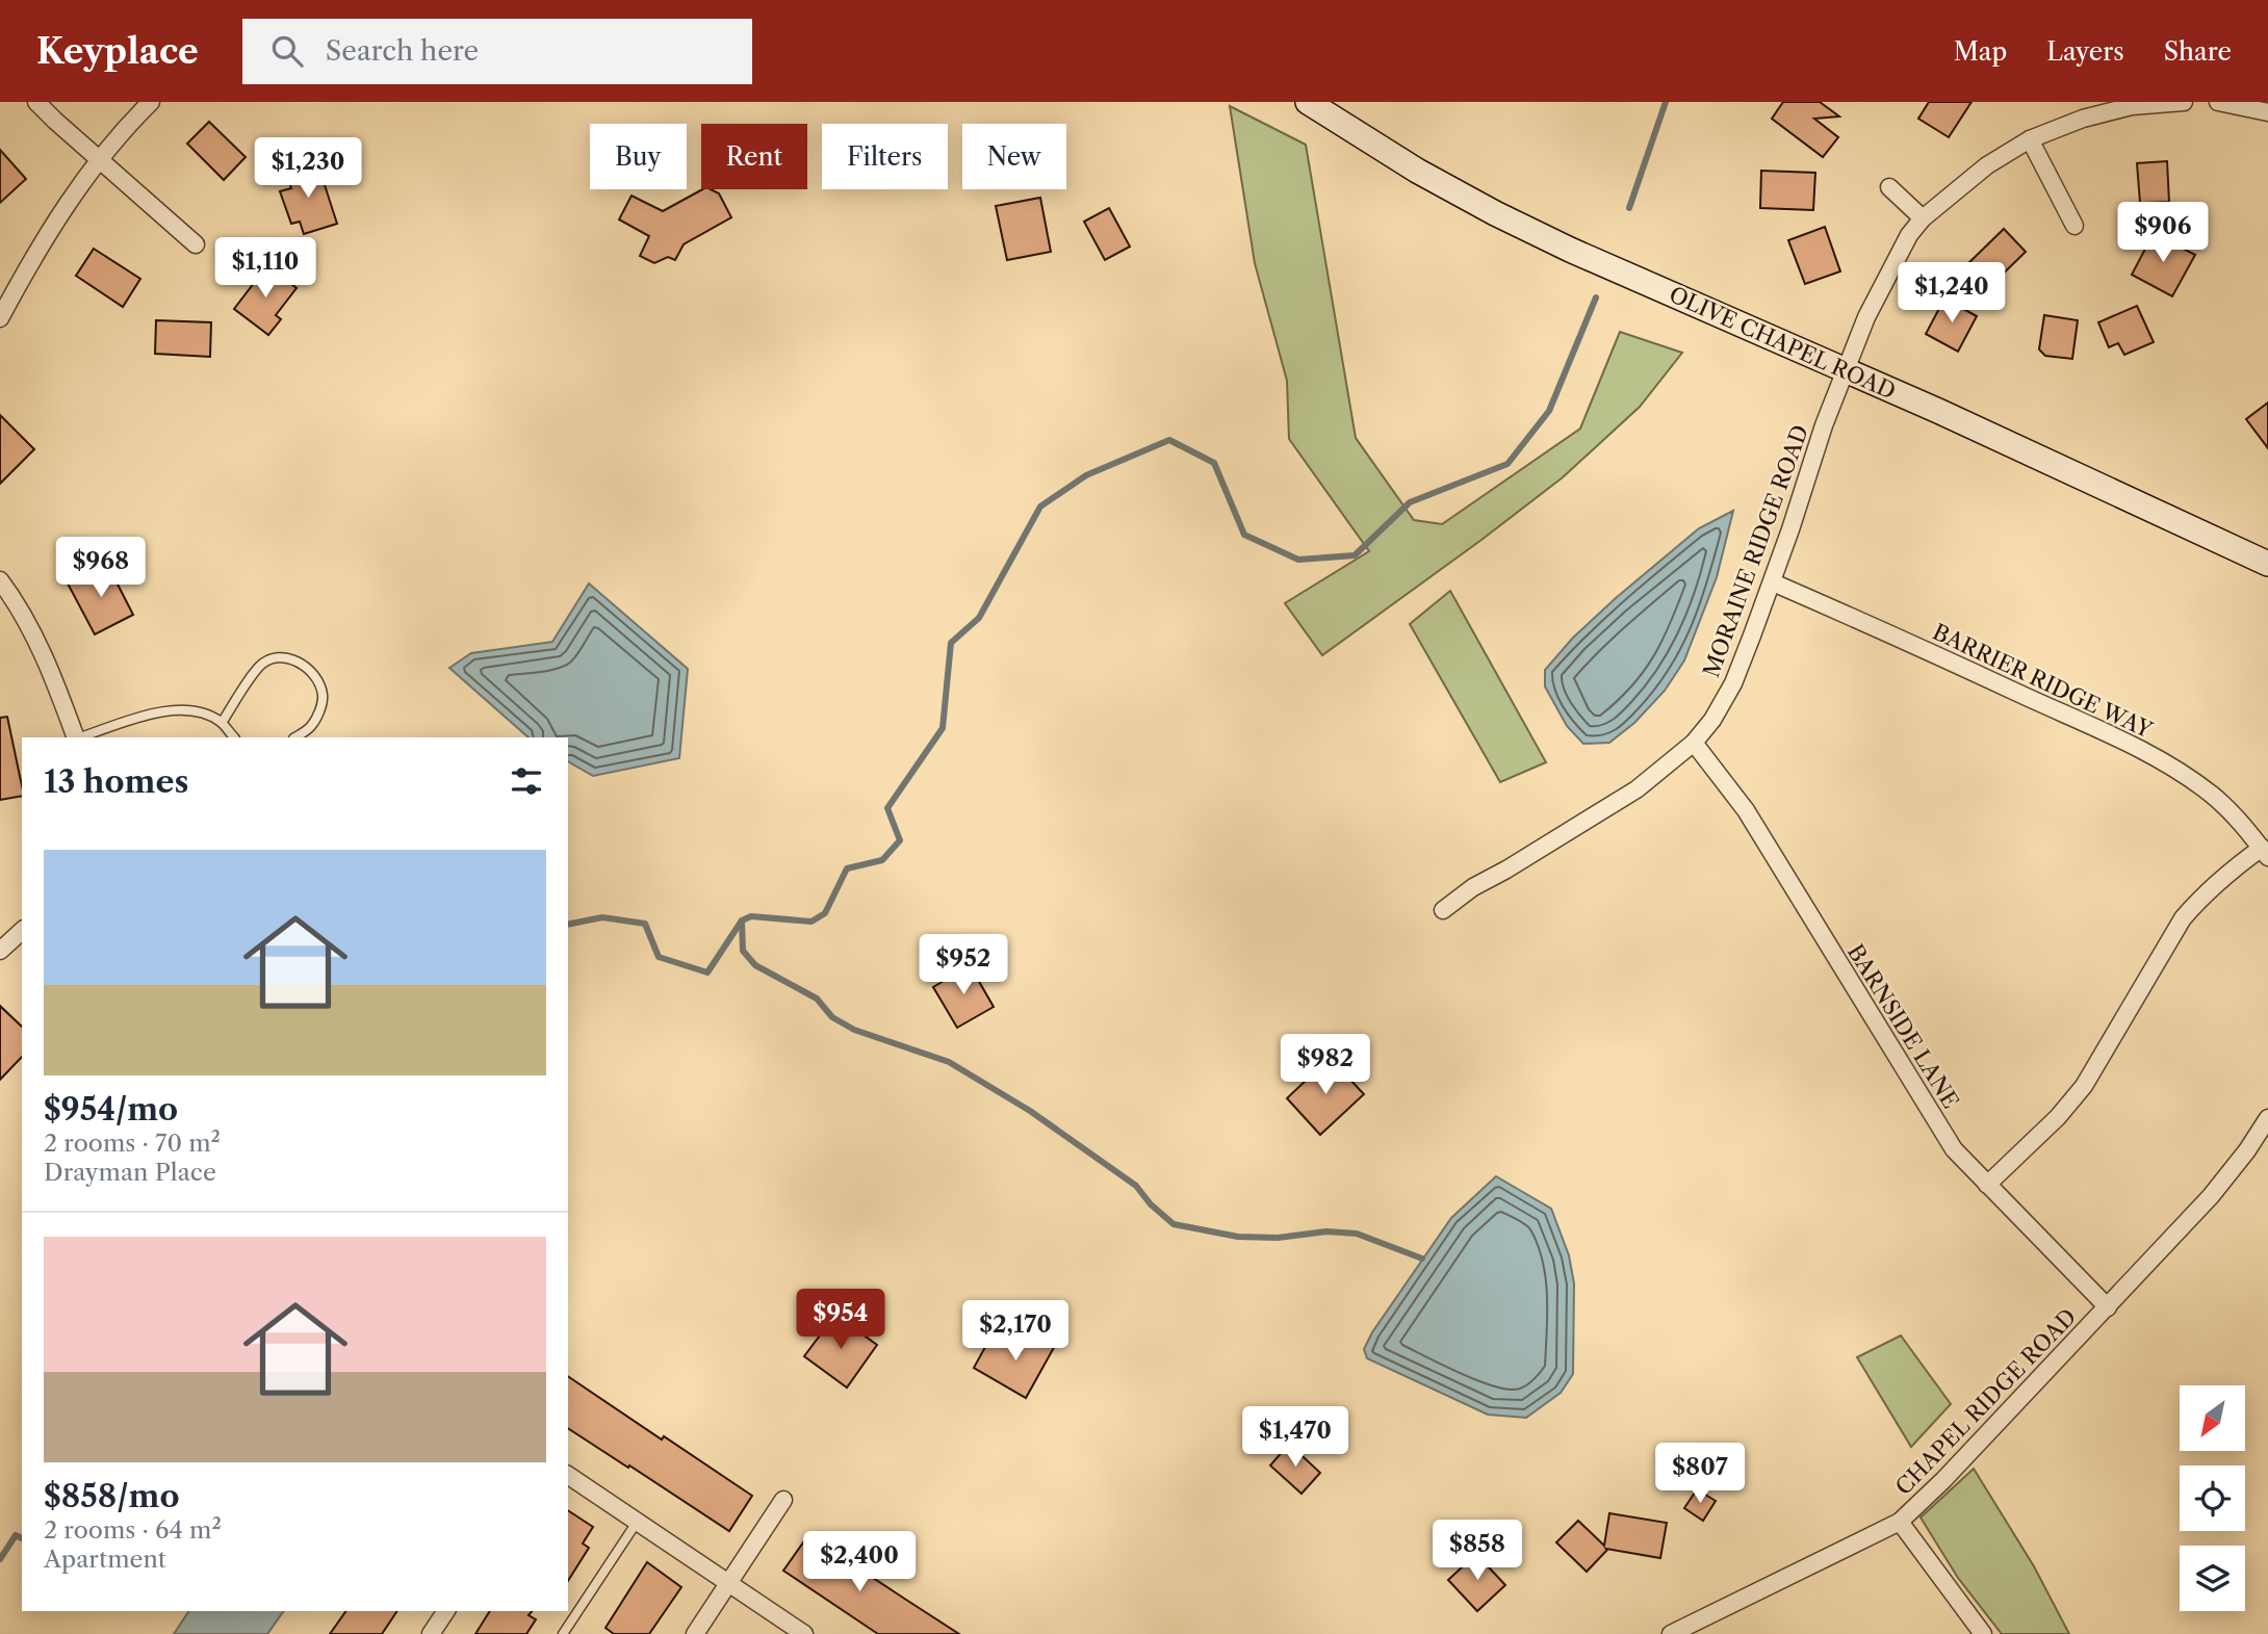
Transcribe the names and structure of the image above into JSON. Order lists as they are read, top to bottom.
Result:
{
  "streets": {
    "main road": ["OLIVE CHAPEL ROAD"],
    "street": [
      "MORAINE RIDGE ROAD",
      "BARRIER RIDGE WAY",
      "BARNSIDE LANE",
      "CHAPEL RIDGE ROAD"
    ]
  },
  "crossings": [
    ["OLIVE CHAPEL ROAD", "MORAINE RIDGE ROAD"],
    ["MORAINE RIDGE ROAD", "BARRIER RIDGE WAY"],
    ["MORAINE RIDGE ROAD", "BARNSIDE LANE"],
    ["BARNSIDE LANE", "CHAPEL RIDGE ROAD"]
  ],
  "north": "bottom left",
  "page": {
    "header": "Keyplace",
    "search": "Search here",
    "nav": ["Map", "Layers", "Share"],
    "chip": [
      "Buy",
      "Rent",
      "Filters",
      "New"
    ],
    "price": [
      "$1,230",
      "$906",
      "$1,110",
      "$1,240",
      "$968",
      "$952",
      "$982",
      "$954",
      "$2,170",
      "$1,470",
      "$807",
      "$858",
      "$2,400"
    ],
    "heading": "13 homes",
    "list": [
      {
        "name": "$954/mo",
        "note": "2 rooms · 70 m² · Drayman Place"
      },
      {
        "name": "$858/mo",
        "note": "2 rooms · 64 m² · Apartment"
      }
    ]
  }
}
